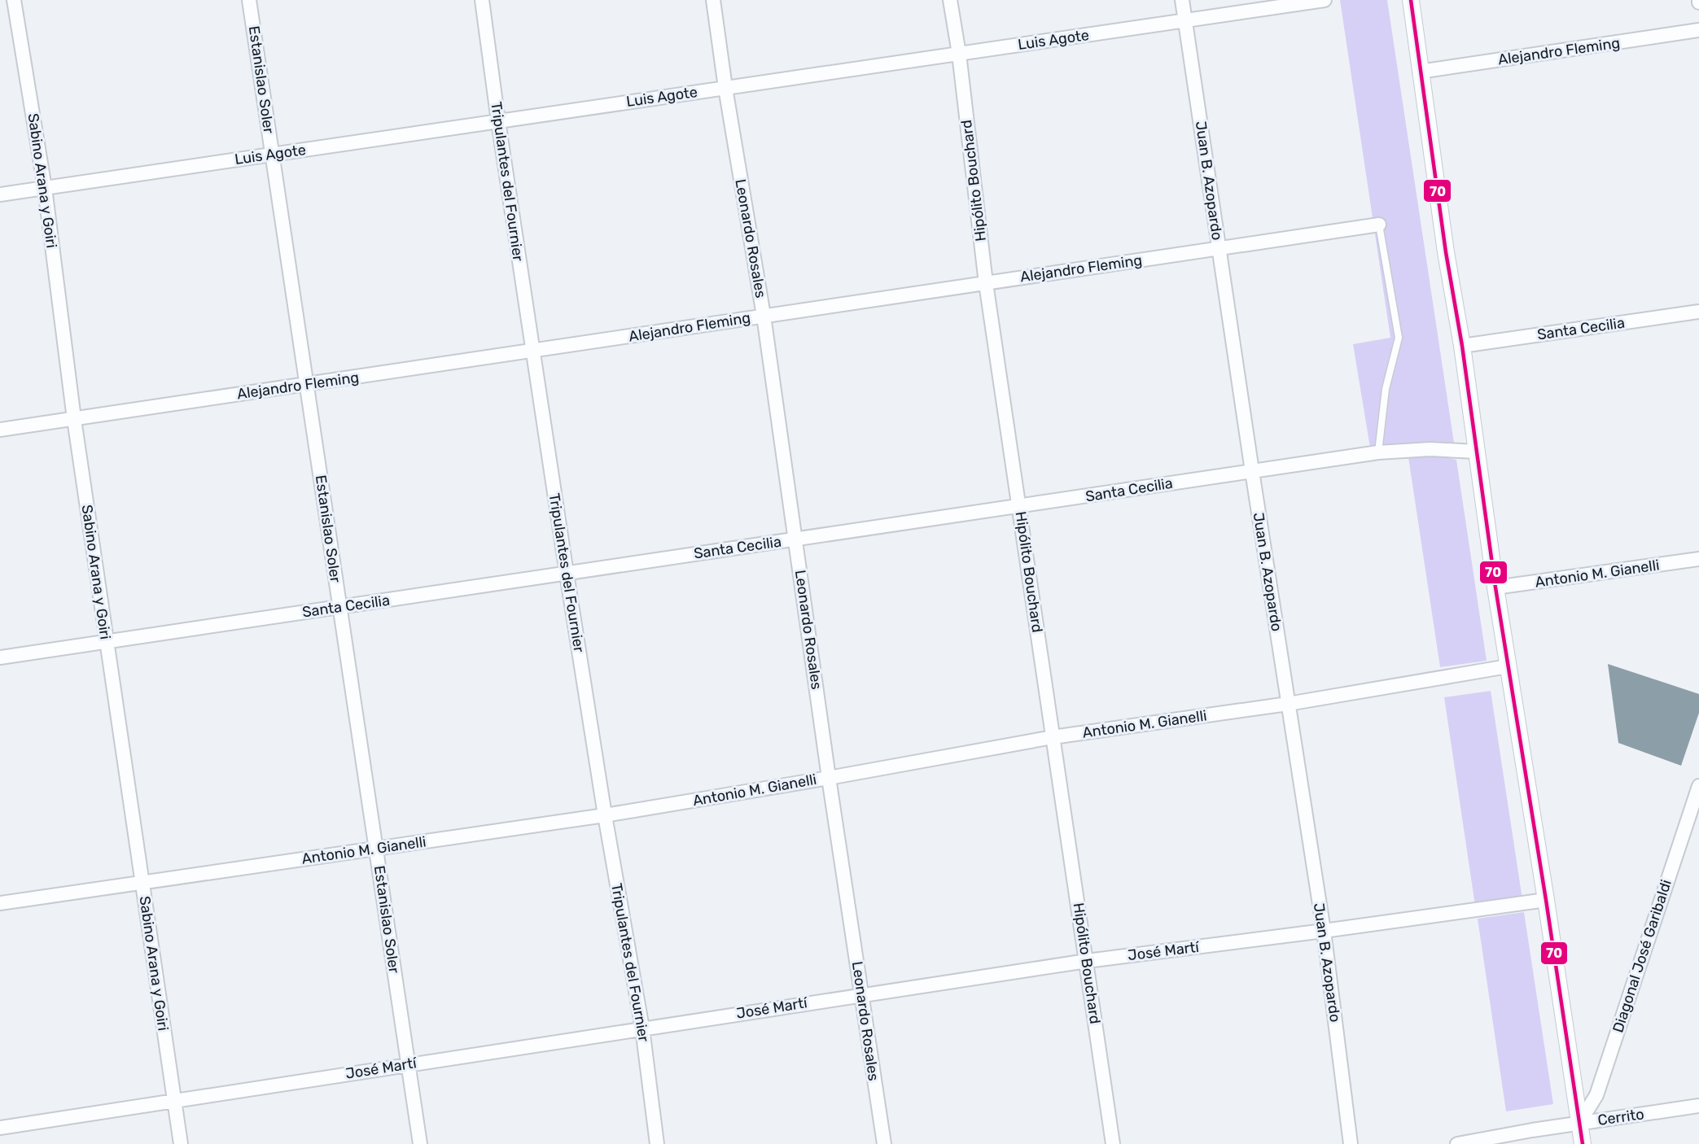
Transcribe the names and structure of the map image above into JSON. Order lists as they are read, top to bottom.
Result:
{
  "streets": {
    "street": [
      "Luis Agote",
      "Alejandro Fleming",
      "Estanislao Soler",
      "Sabino Arana y Goiri",
      "Hipólito Bouchard",
      "Juan B. Azopardo",
      "Tripulantes del Fournier",
      "Leonardo Rosales",
      "Santa Cecilia",
      "Antonio M. Gianelli",
      "José Martí",
      "Diagonal José Garibaldi",
      "Cerrito"
    ]
  },
  "crossings": [
    ["Luis Agote", "Estanislao Soler"],
    ["Luis Agote", "Sabino Arana y Goiri"],
    ["Luis Agote", "Hipólito Bouchard"],
    ["Luis Agote", "Juan B. Azopardo"],
    ["Luis Agote", "Tripulantes del Fournier"],
    ["Luis Agote", "Leonardo Rosales"],
    ["Alejandro Fleming", "Estanislao Soler"],
    ["Alejandro Fleming", "Sabino Arana y Goiri"],
    ["Alejandro Fleming", "Hipólito Bouchard"],
    ["Alejandro Fleming", "Juan B. Azopardo"],
    ["Alejandro Fleming", "Tripulantes del Fournier"],
    ["Alejandro Fleming", "Leonardo Rosales"],
    ["Estanislao Soler", "Santa Cecilia"],
    ["Estanislao Soler", "Antonio M. Gianelli"],
    ["Estanislao Soler", "José Martí"],
    ["Sabino Arana y Goiri", "Santa Cecilia"],
    ["Sabino Arana y Goiri", "Antonio M. Gianelli"],
    ["Sabino Arana y Goiri", "José Martí"],
    ["Hipólito Bouchard", "Santa Cecilia"],
    ["Hipólito Bouchard", "Antonio M. Gianelli"],
    ["Hipólito Bouchard", "José Martí"],
    ["Juan B. Azopardo", "Santa Cecilia"],
    ["Juan B. Azopardo", "Antonio M. Gianelli"],
    ["Juan B. Azopardo", "José Martí"],
    ["Tripulantes del Fournier", "Santa Cecilia"],
    ["Tripulantes del Fournier", "Antonio M. Gianelli"],
    ["Tripulantes del Fournier", "José Martí"],
    ["Leonardo Rosales", "Santa Cecilia"],
    ["Leonardo Rosales", "Antonio M. Gianelli"],
    ["Leonardo Rosales", "José Martí"],
    ["Diagonal José Garibaldi", "Cerrito"]
  ],
  "lines": ["transit line 70"]
}
